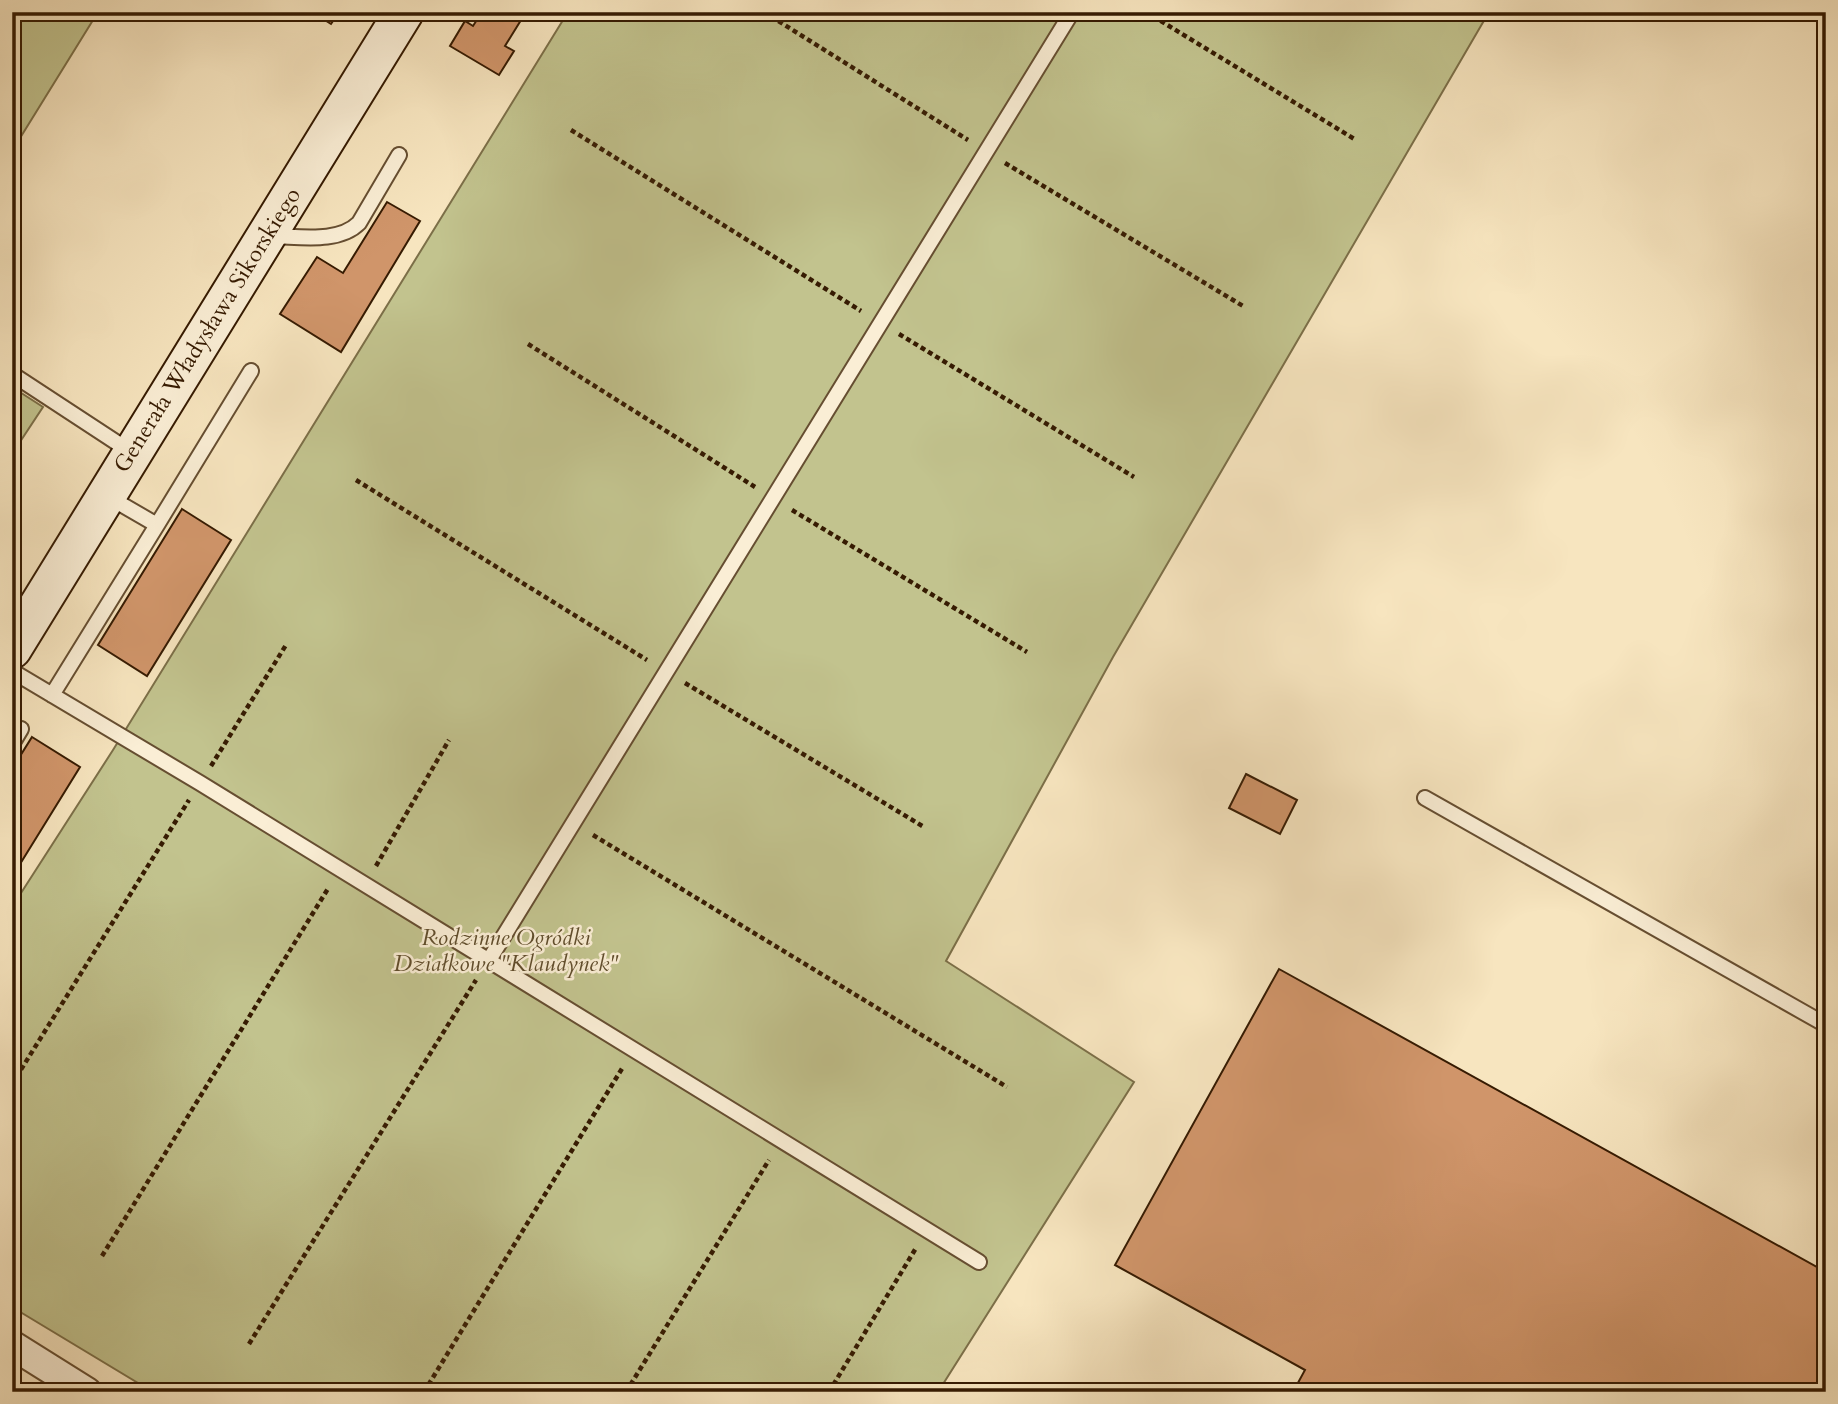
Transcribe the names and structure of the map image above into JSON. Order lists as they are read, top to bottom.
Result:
{
  "streets": {
    "main road": ["Generała Władysława Sikorskiego"]
  },
  "parks": ["Rodzinne Ogródki Działkowe \"Klaudynek\""]
}
